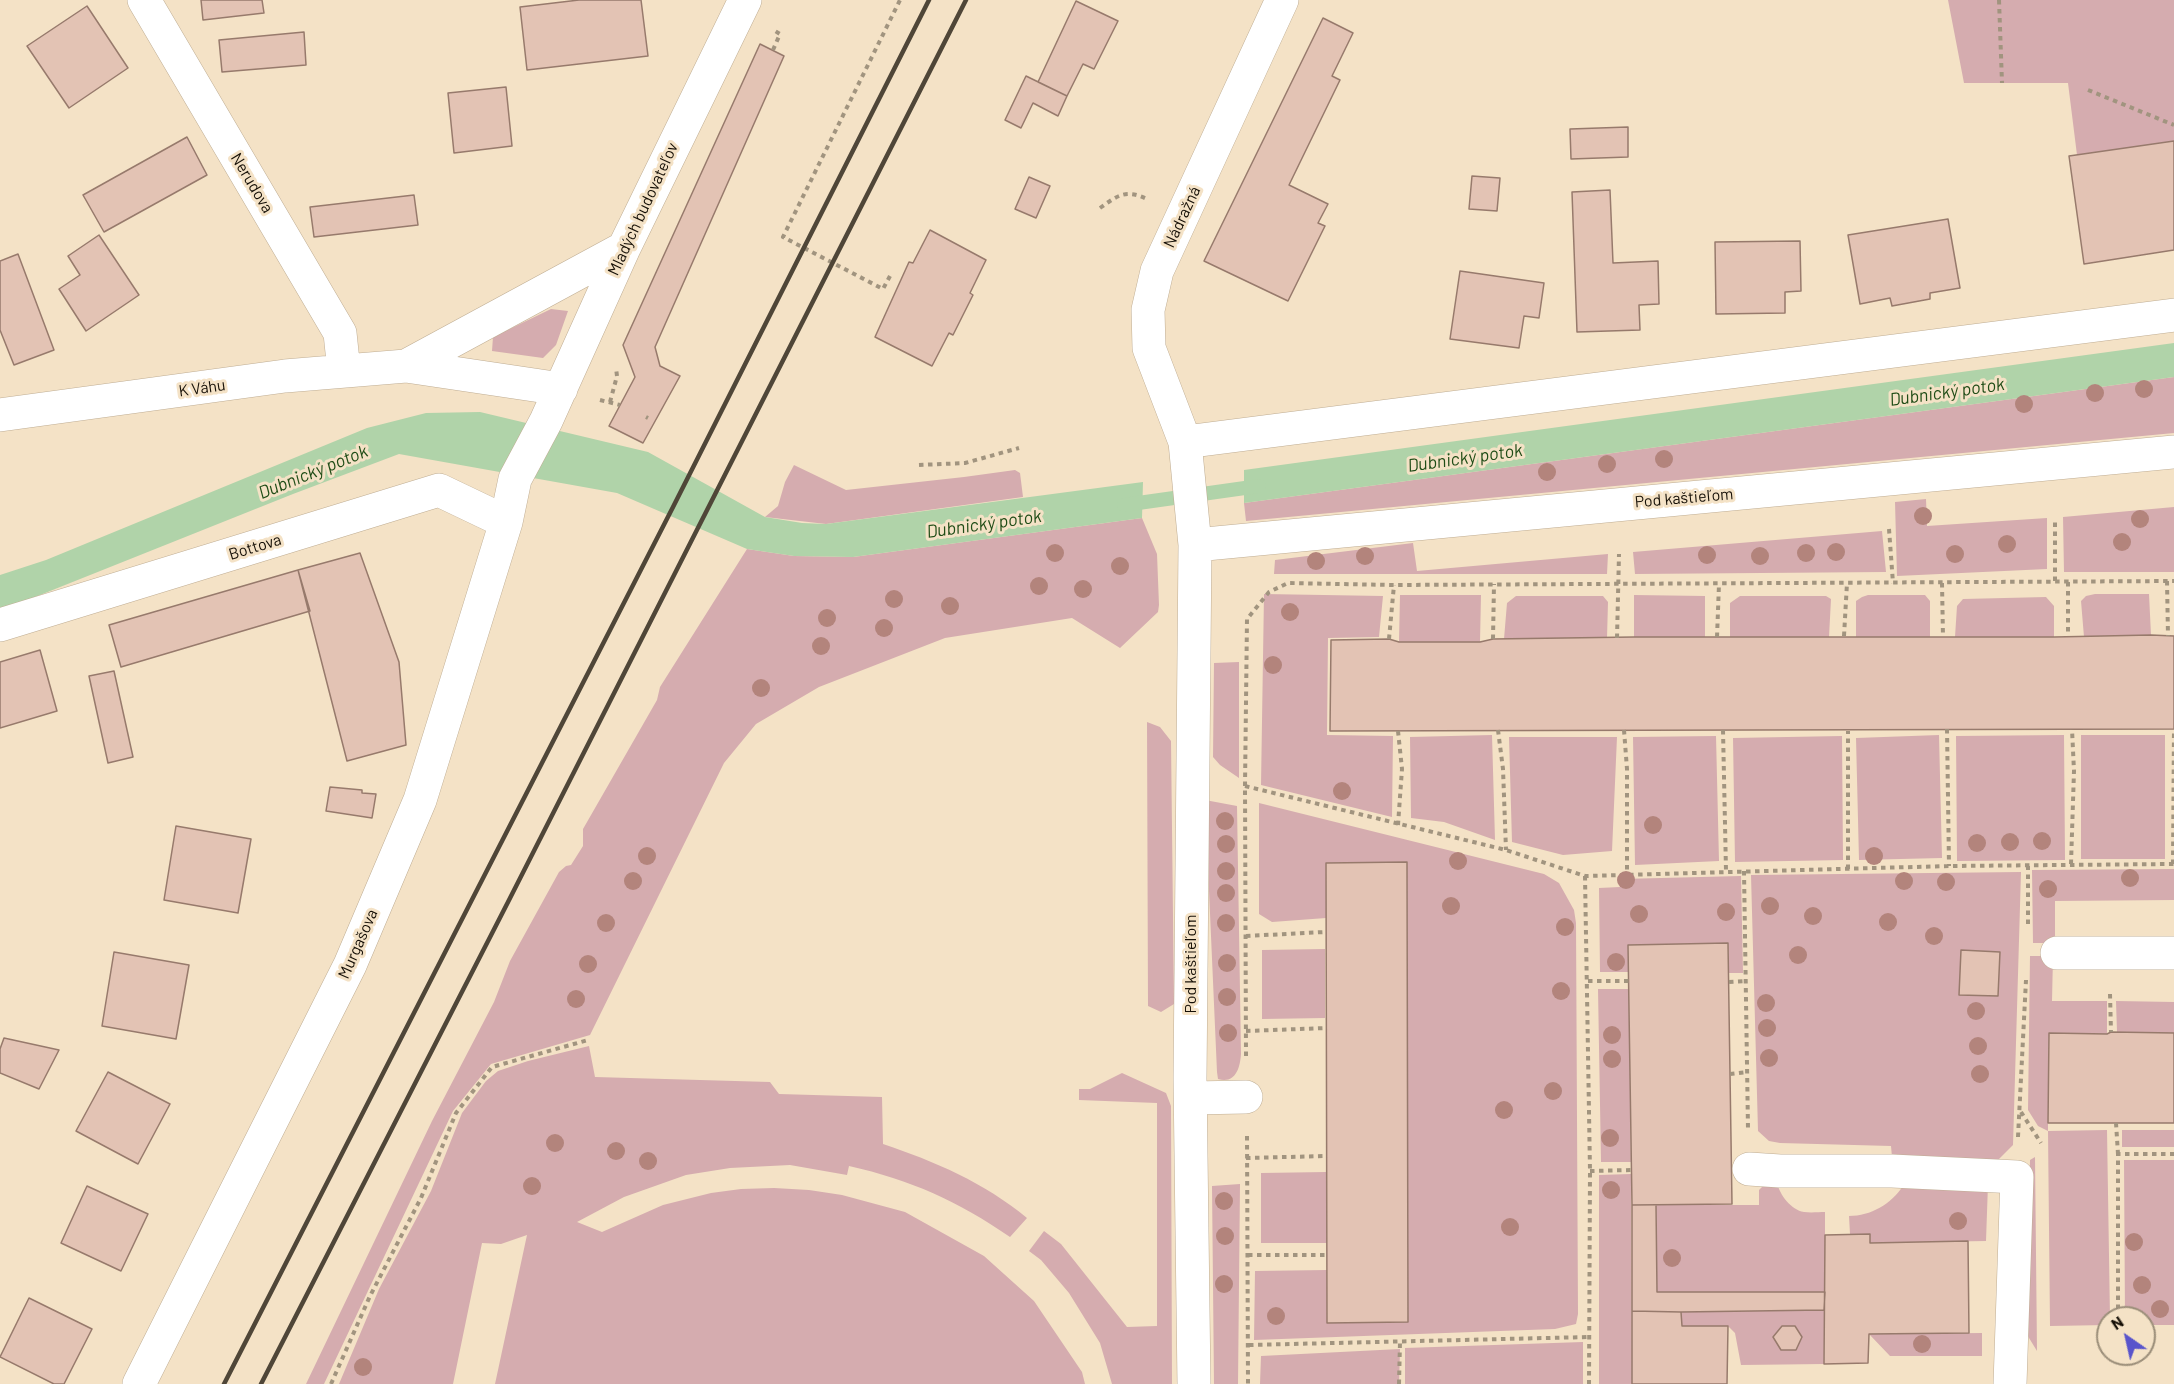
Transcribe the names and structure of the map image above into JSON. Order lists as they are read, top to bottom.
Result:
{
  "streets": {
    "street": [
      "Nerudova",
      "Mladých budovateľov",
      "Nádražná",
      "K Váhu",
      "Pod kaštieľom",
      "Bottova",
      "Murgašova"
    ]
  },
  "crossings": [
    ["Nerudova", "K Váhu"],
    ["Mladých budovateľov", "Murgašova"],
    ["Nádražná", "Pod kaštieľom"],
    ["Bottova", "Murgašova"]
  ],
  "water": ["Dubnický potok"],
  "north": "top left"
}
